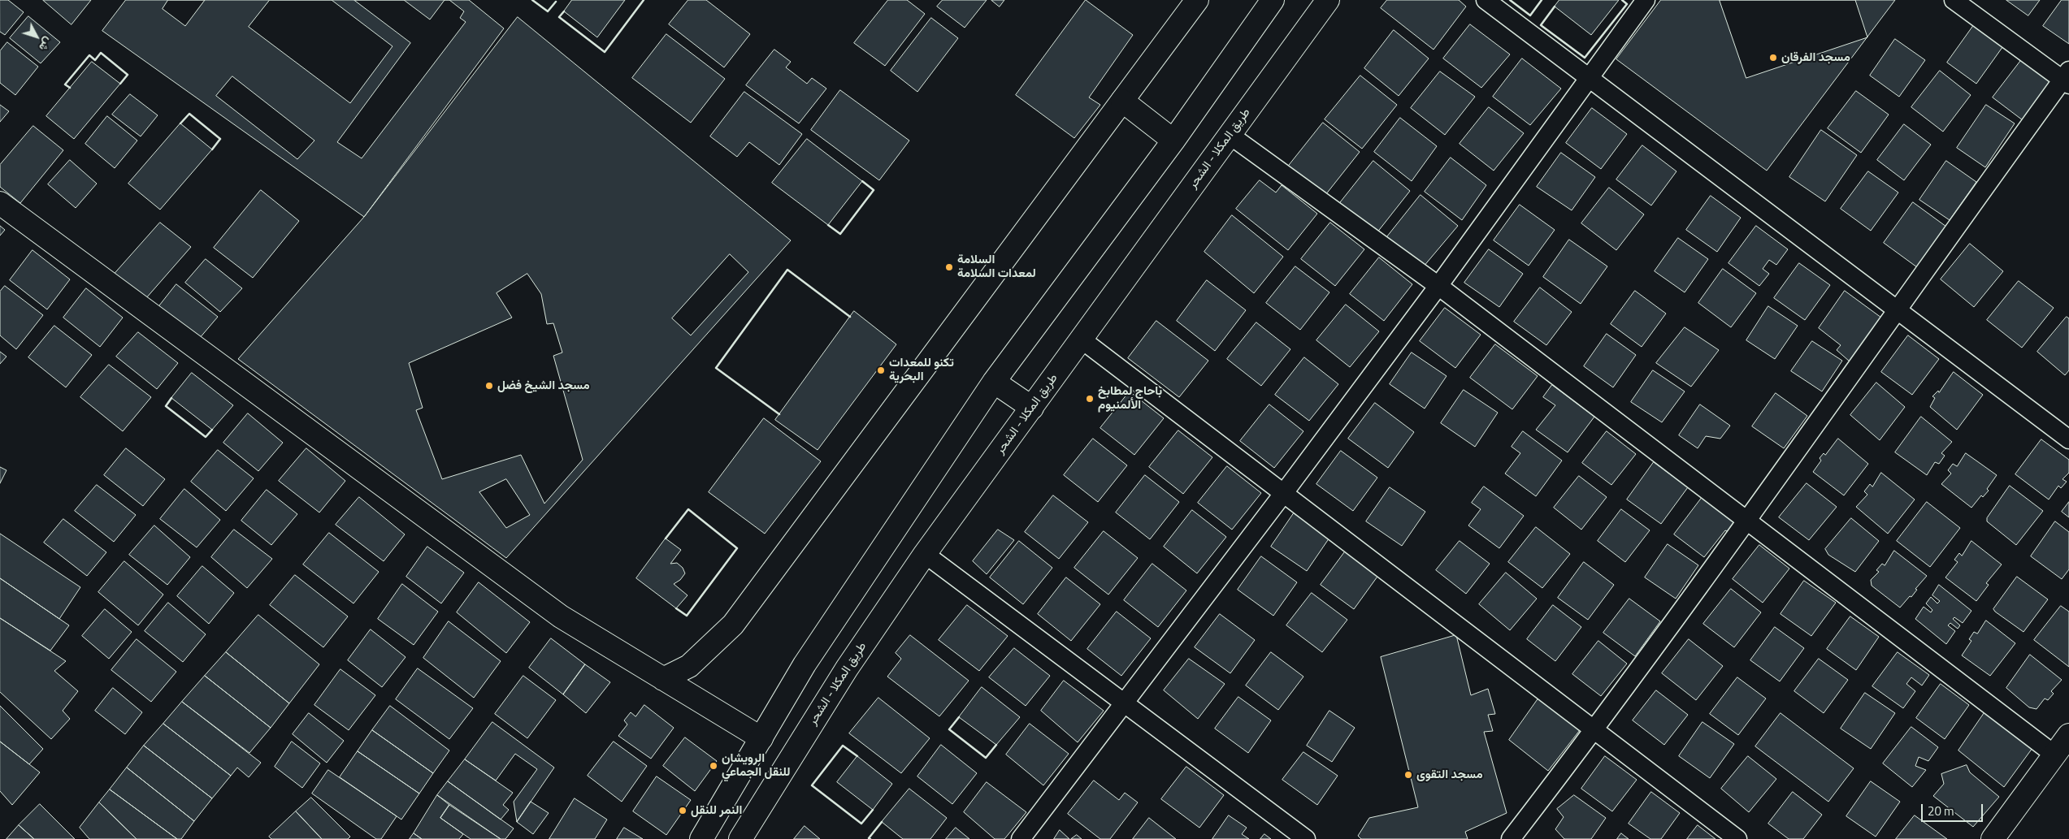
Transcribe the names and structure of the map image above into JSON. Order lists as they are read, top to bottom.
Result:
{
  "streets": {
    "main road": ["طريق المكلا - الشحر"]
  },
  "places": [
    "مسجد الفرقان",
    "السلامة لمعدات السلامة",
    "تكنو للمعدات البحرية",
    "مسجد الشيخ فضل",
    "باحاج لمطابخ الألمنيوم",
    "الرويشان للنقل الجماعي",
    "مسجد التقوى",
    "النمر للنقل"
  ],
  "scale_bar": "20 m",
  "north": "bottom right"
}
